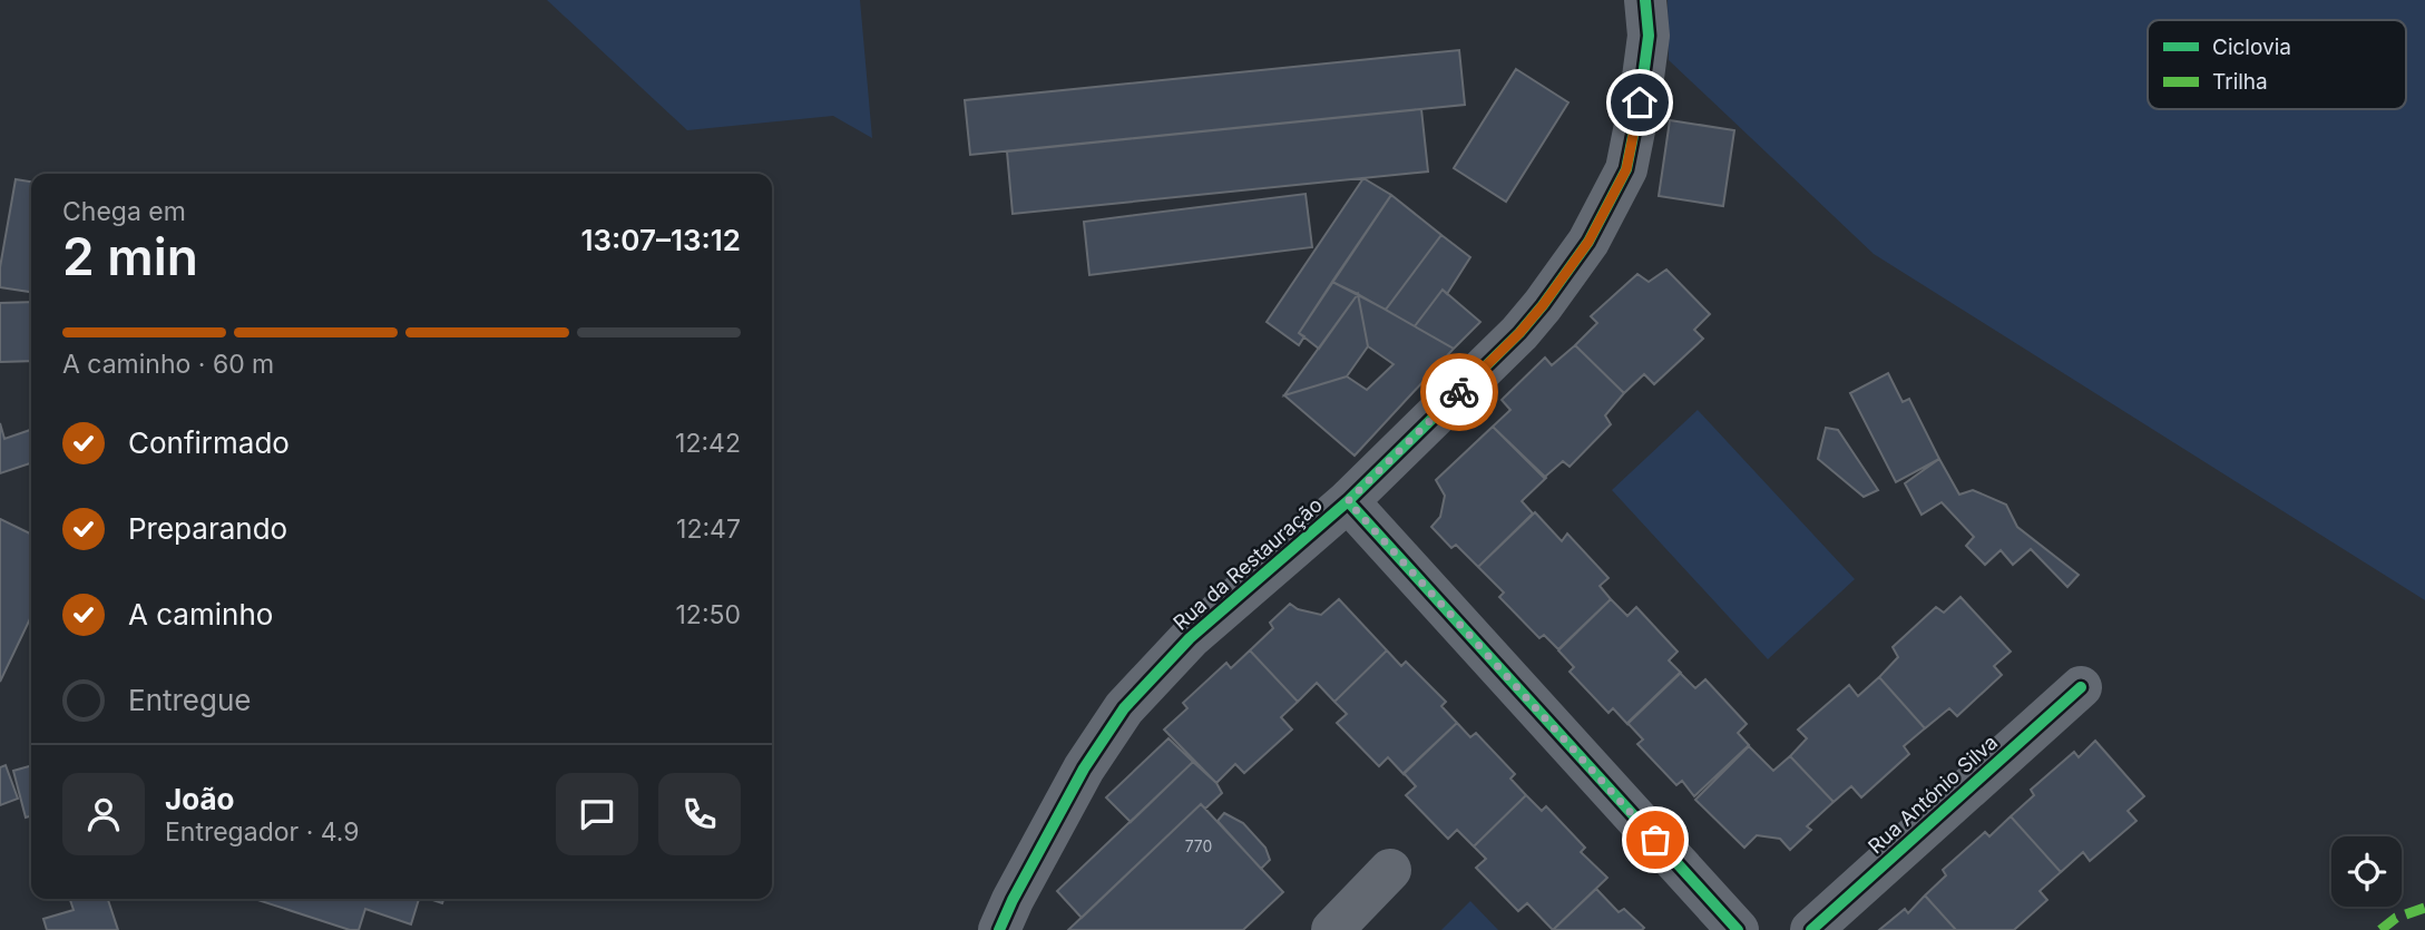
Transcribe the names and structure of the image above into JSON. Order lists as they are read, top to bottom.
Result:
{
  "streets": {
    "street": ["Rua da Restauração", "Rua António Silva"]
  },
  "house_numbers": ["770"],
  "legend": ["Ciclovia", "Trilha"],
  "page": {
    "heading": ["2 min", "Chega em", "13:07–13:12"],
    "panel": ["João", "Entregador · 4.9"],
    "bar": "A caminho · 60 m",
    "list": [
      ["Confirmado", "12:42"],
      ["Preparando", "12:47"],
      ["A caminho", "12:50"],
      "Entregue"
    ]
  }
}
